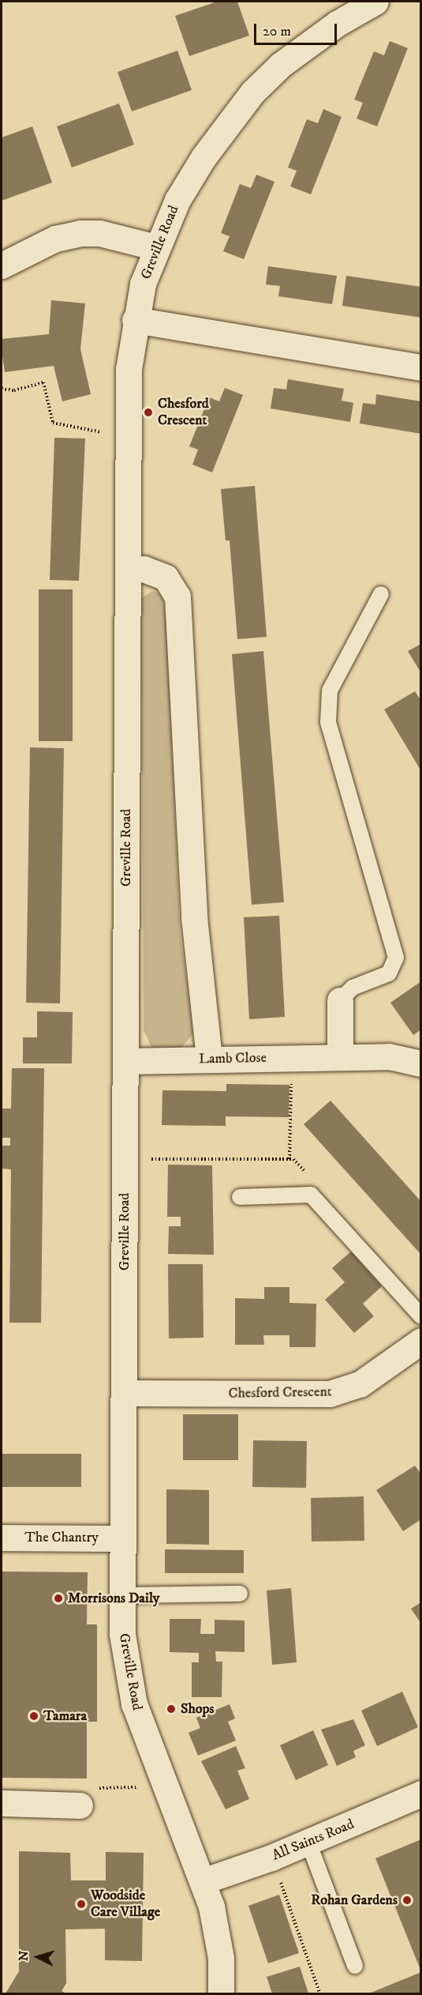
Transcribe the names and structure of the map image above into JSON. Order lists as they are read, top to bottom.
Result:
{
  "streets": {
    "street": [
      "Greville Road",
      "Lamb Close",
      "Chesford Crescent",
      "The Chantry",
      "All Saints Road"
    ]
  },
  "crossings": [
    ["Greville Road", "Lamb Close"],
    ["Greville Road", "Chesford Crescent"],
    ["Greville Road", "The Chantry"],
    ["Greville Road", "All Saints Road"]
  ],
  "places": [
    "Chesford Crescent",
    "Morrisons Daily",
    "Shops",
    "Tamara",
    "Rohan Gardens",
    "Woodside Care Village"
  ],
  "scale_bar": "20 m",
  "north": "left"
}
